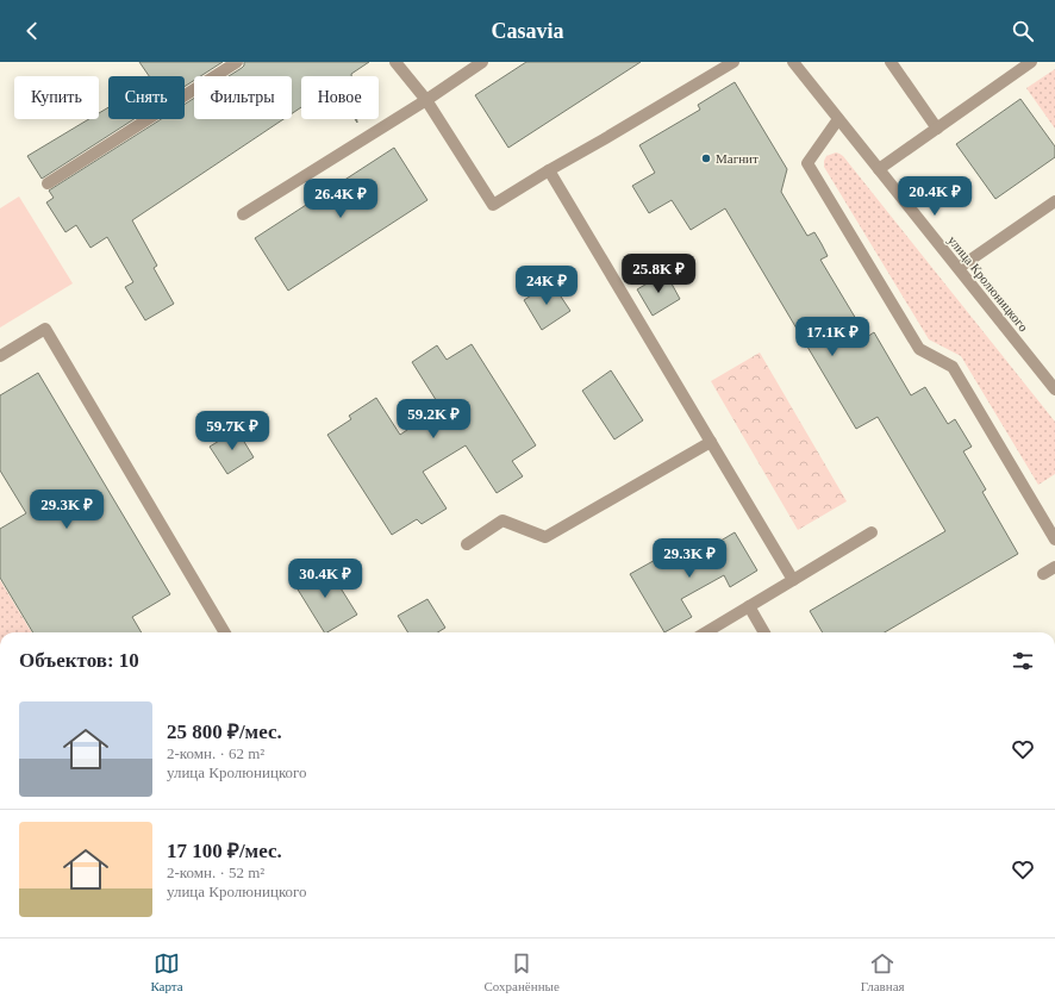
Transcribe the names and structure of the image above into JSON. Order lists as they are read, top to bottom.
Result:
{
  "streets": {
    "street": ["улица Кролюницкого"]
  },
  "places": ["Магнит"],
  "page": {
    "header": "Casavia",
    "chip": [
      "Купить",
      "Снять",
      "Фильтры",
      "Новое"
    ],
    "price": [
      "20.4K ₽",
      "26.4K ₽",
      "25.8K ₽",
      "24K ₽",
      "17.1K ₽",
      "59.2K ₽",
      "59.7K ₽",
      "29.3K ₽",
      "29.3K ₽",
      "30.4K ₽"
    ],
    "heading": "Объектов: 10",
    "list": [
      {
        "name": "25 800 ₽/мес.",
        "note": "2-комн. · 62 m² · улица Кролюницкого"
      },
      {
        "name": "17 100 ₽/мес.",
        "note": "2-комн. · 52 m² · улица Кролюницкого"
      }
    ],
    "tabs": ["Карта", "Сохранённые", "Главная"]
  }
}
